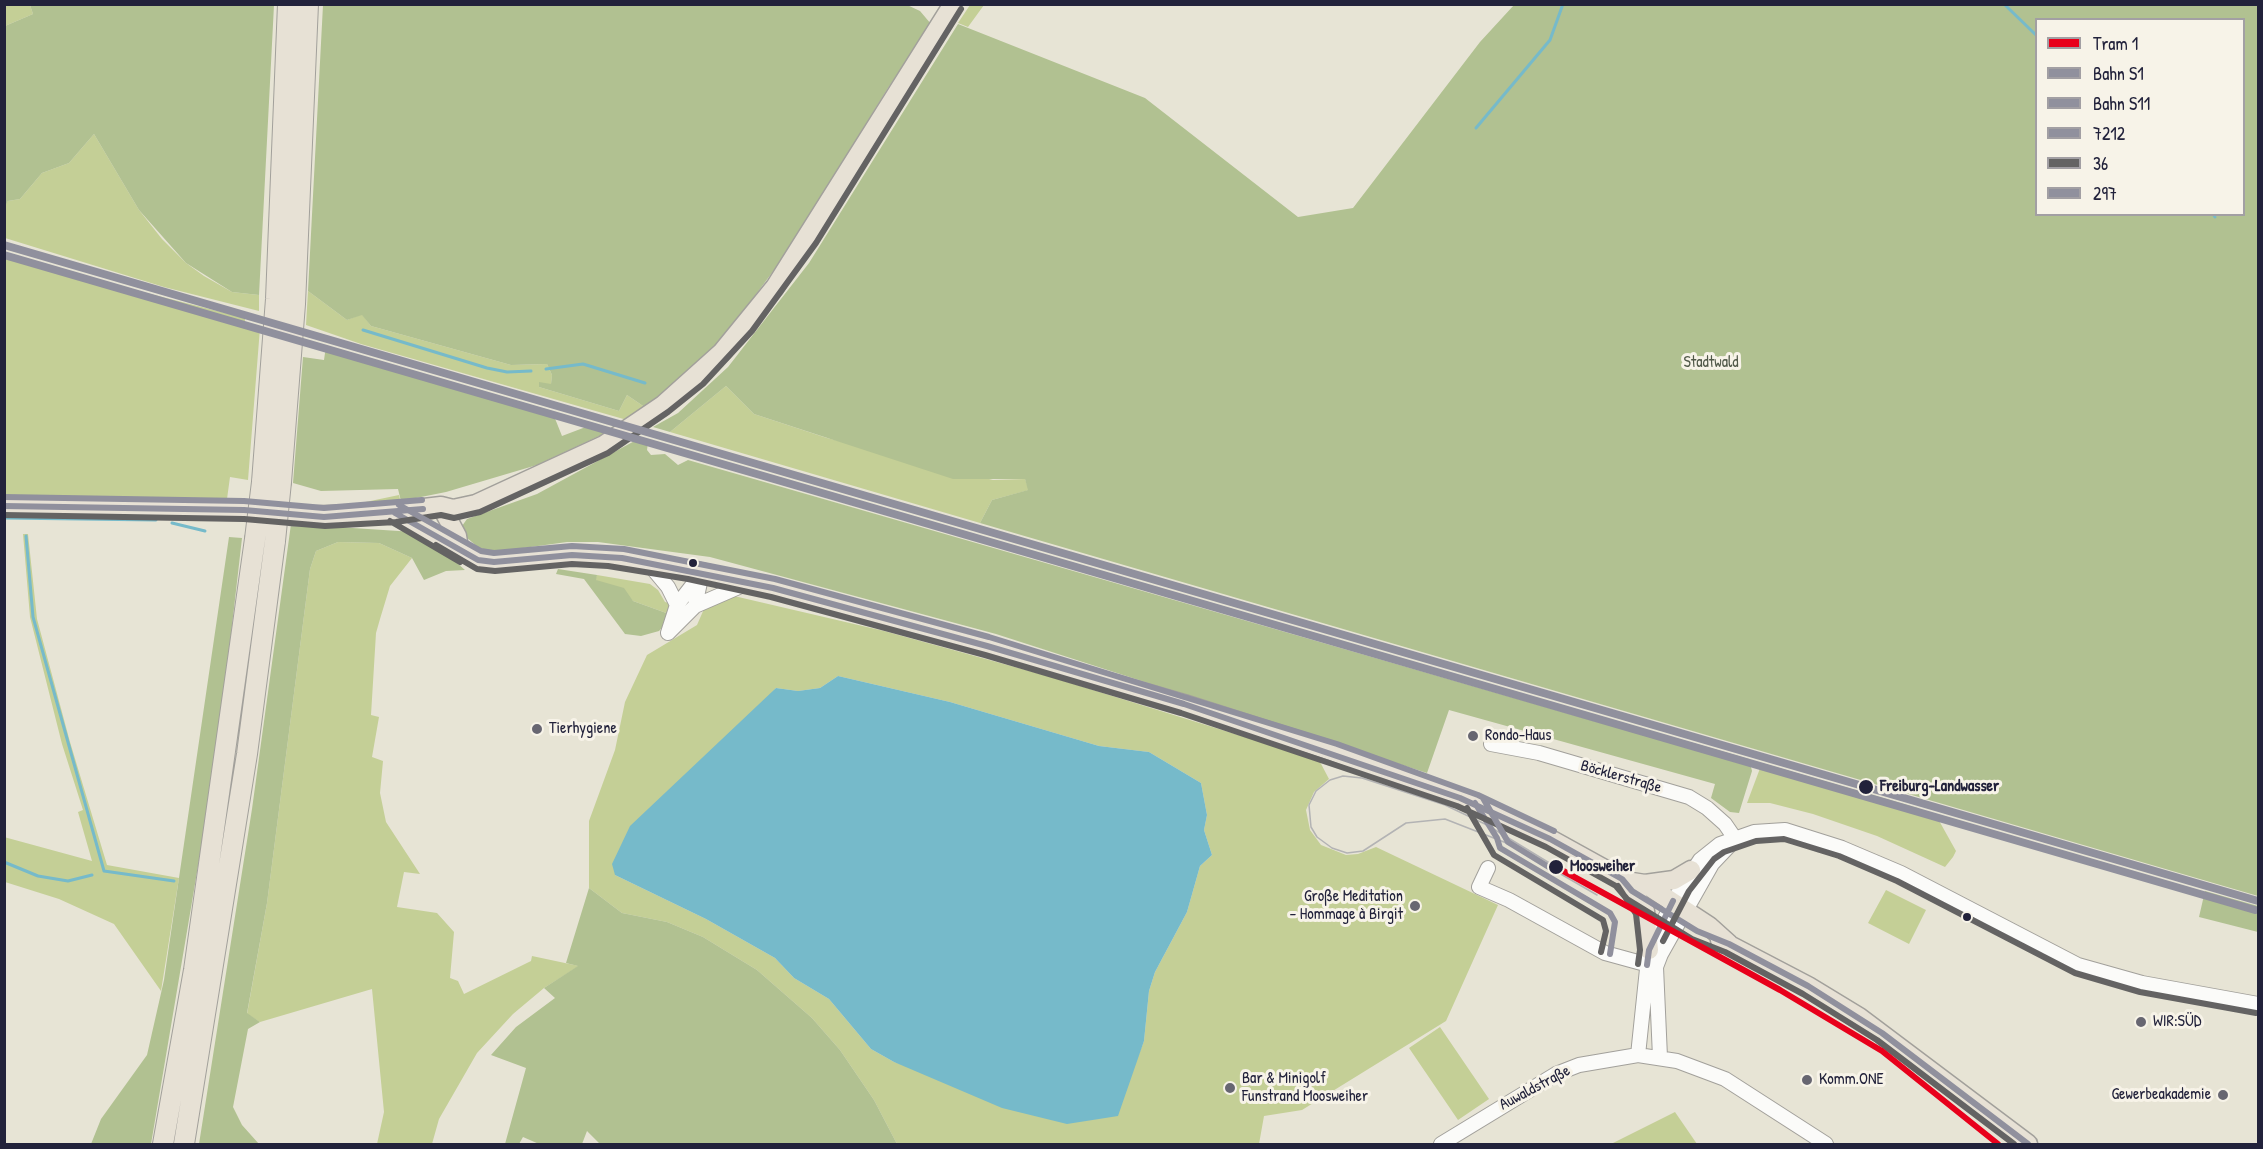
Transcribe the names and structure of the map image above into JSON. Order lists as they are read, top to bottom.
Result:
{
  "streets": {
    "street": ["Böcklerstraße", "Auwaldstraße"]
  },
  "parks": ["Stadtwald"],
  "places": [
    "Tierhygiene",
    "Rondo-Haus",
    "Freiburg-Landwasser",
    "Moosweiher",
    "Große Meditation – Hommage à Birgit",
    "WIR:SÜD",
    "Komm.ONE",
    "Bar & Minigolf Funstrand Moosweiher",
    "Gewerbeakademie"
  ],
  "lines": [
    "transit line 36",
    "rail line S1",
    "rail line S11",
    "transit line 297",
    "transit line 7212",
    "tram line 1"
  ],
  "legend": [
    "Tram 1",
    "Bahn S1",
    "Bahn S11",
    "7212",
    "36",
    "297"
  ]
}
